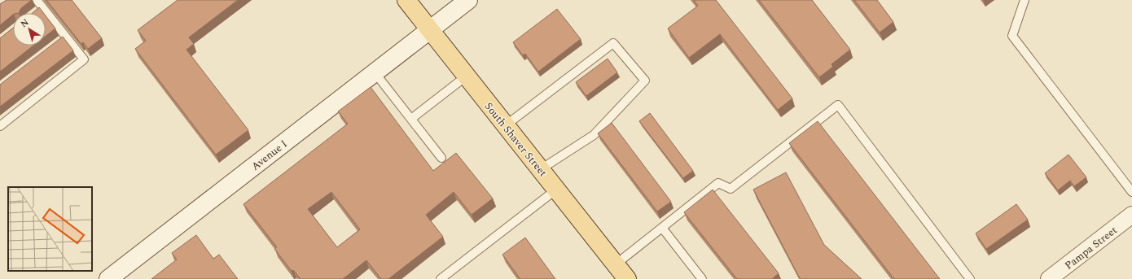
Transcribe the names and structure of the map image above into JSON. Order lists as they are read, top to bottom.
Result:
{
  "streets": {
    "main road": ["South Shaver Street"],
    "street": ["Avenue I", "Pampa Street"]
  },
  "crossings": [
    ["South Shaver Street", "Avenue I"]
  ],
  "north": "top left"
}
